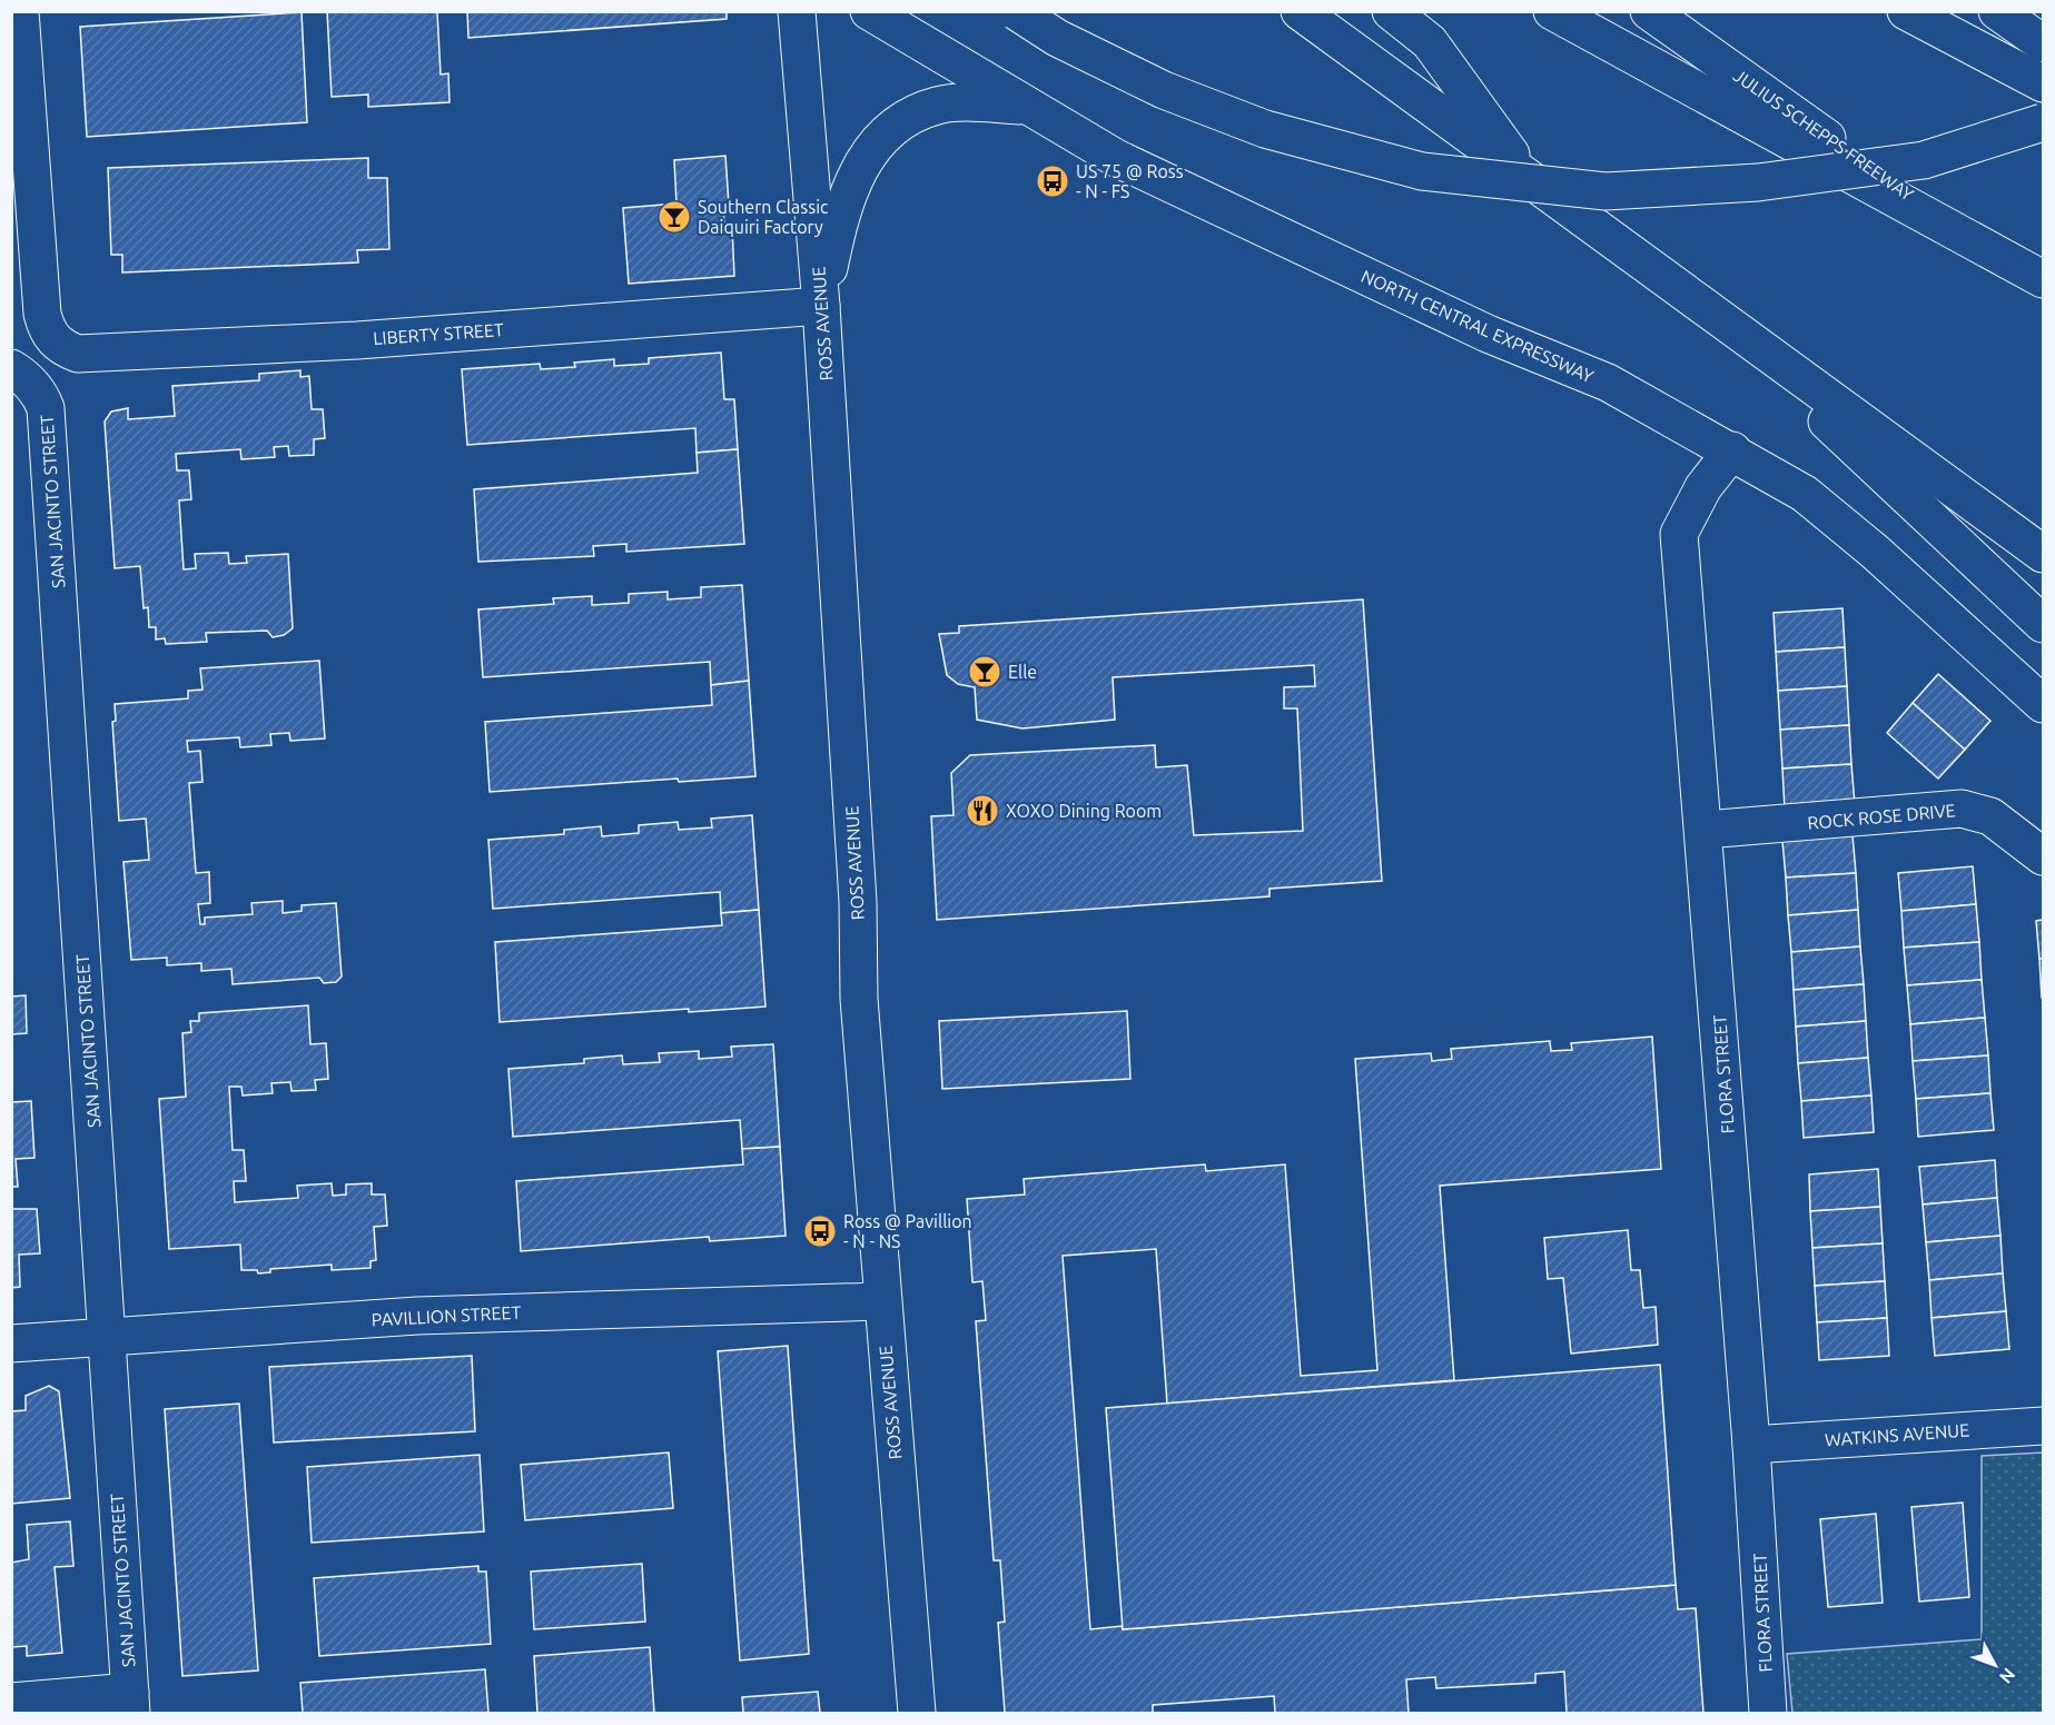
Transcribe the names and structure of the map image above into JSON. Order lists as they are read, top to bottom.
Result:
{
  "streets": {
    "main road": [
      "JULIUS SCHEPPS FREEWAY",
      "ROSS AVENUE",
      "NORTH CENTRAL EXPRESSWAY",
      "LIBERTY STREET",
      "SAN JACINTO STREET",
      "ROCK ROSE DRIVE",
      "FLORA STREET",
      "PAVILLION STREET",
      "WATKINS AVENUE"
    ]
  },
  "crossings": [
    ["ROSS AVENUE", "LIBERTY STREET"],
    ["ROSS AVENUE", "PAVILLION STREET"],
    ["NORTH CENTRAL EXPRESSWAY", "FLORA STREET"],
    ["SAN JACINTO STREET", "PAVILLION STREET"],
    ["ROCK ROSE DRIVE", "FLORA STREET"],
    ["FLORA STREET", "WATKINS AVENUE"]
  ],
  "places": {
    "bus stop": ["US 75 @ Ross - N - FS", "Ross @ Pavillion - N - NS"],
    "bar": ["Southern Classic Daiquiri Factory", "Elle"],
    "restaurant": ["XOXO Dining Room"]
  },
  "north": "bottom right"
}
